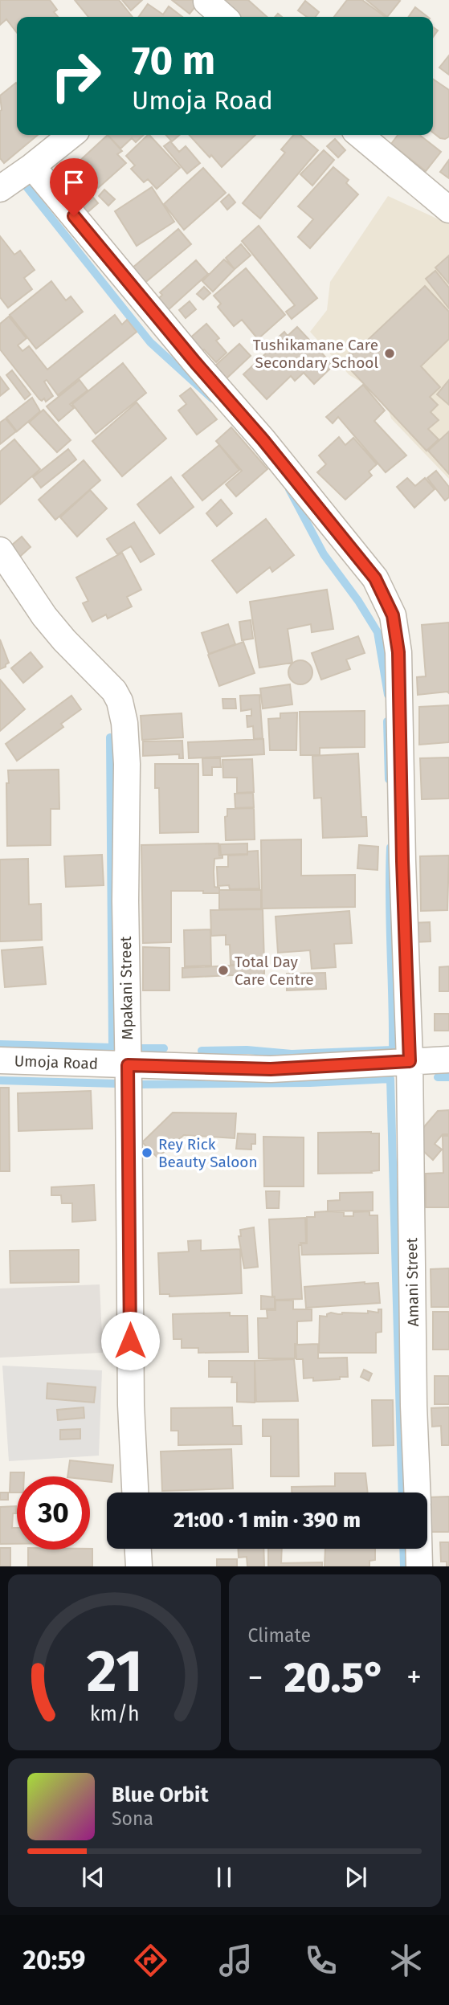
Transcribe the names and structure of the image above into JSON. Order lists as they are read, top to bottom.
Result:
{
  "streets": {
    "street": ["Mpakani Street", "Umoja Road", "Amani Street"]
  },
  "crossings": [
    ["Mpakani Street", "Umoja Road"],
    ["Umoja Road", "Amani Street"]
  ],
  "places": ["Tushikamane Care Secondary School", "Total Day Care Centre", "Rey Rick Beauty Saloon"],
  "page": {
    "turn": ["70 m", "Umoja Road"],
    "limit": "30",
    "trip": "21:00 · 1 min · 390 m",
    "tile": "Climate",
    "heat": ["−", "20.5°", "+"],
    "song": ["Blue Orbit", "Sona"],
    "tabs": "20:59",
    "gauge": ["21", "km/h"]
  }
}
